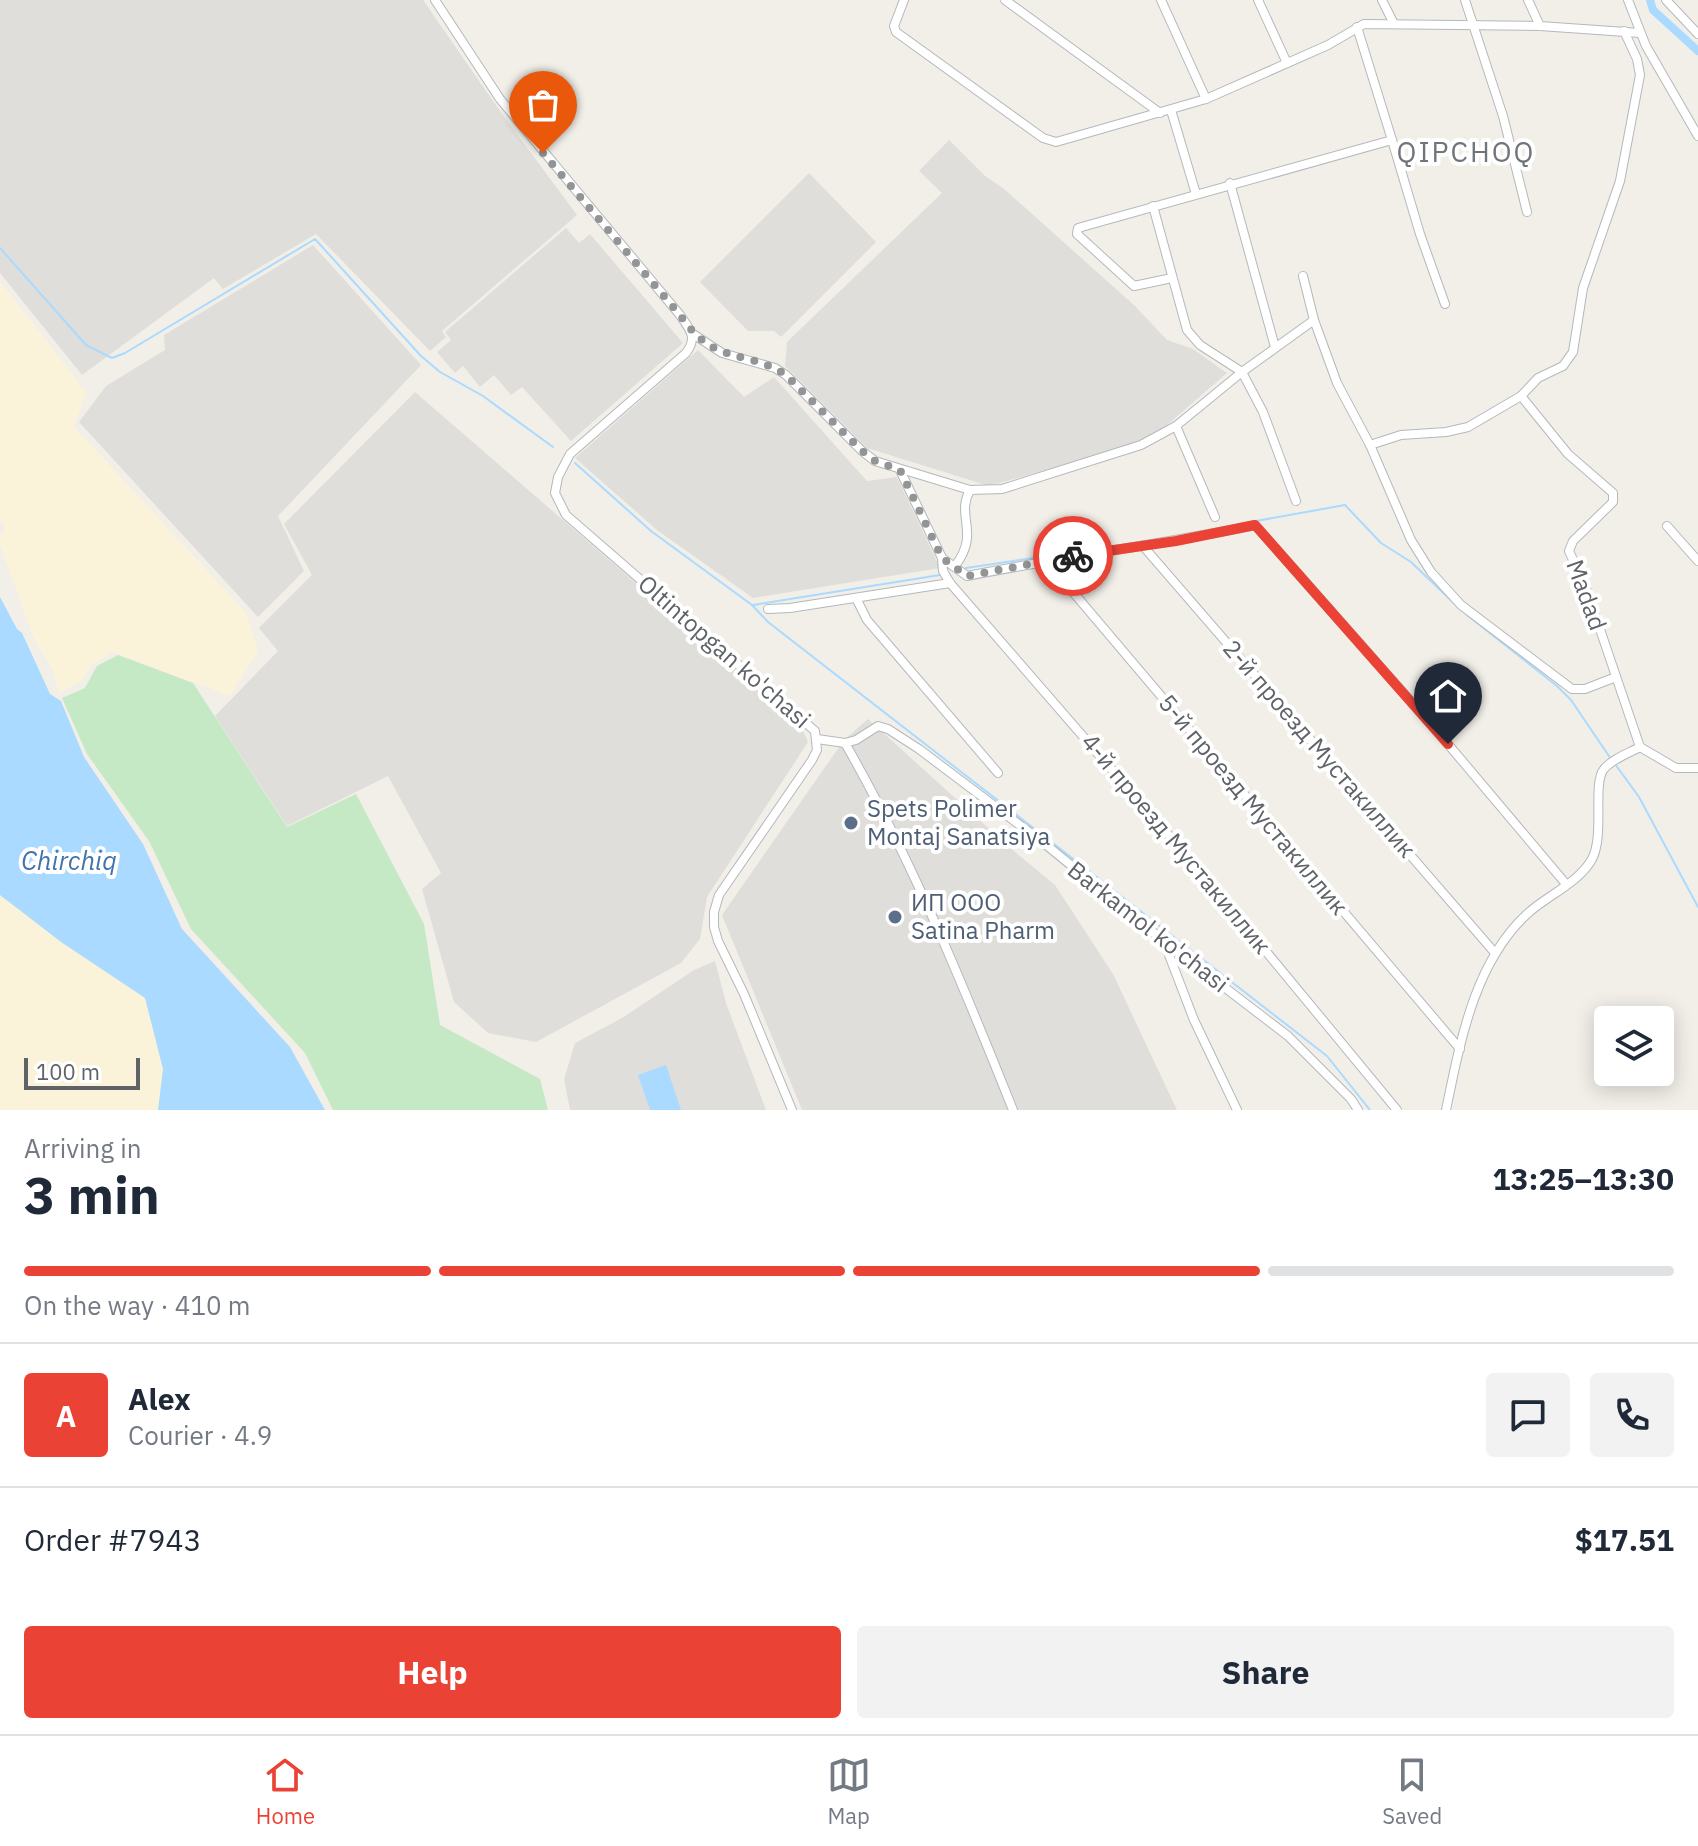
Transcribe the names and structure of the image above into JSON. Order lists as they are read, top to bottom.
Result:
{
  "streets": {
    "street": [
      "Madad",
      "Oltintopgan ko'chasi",
      "2-й проезд Мустакиллик",
      "5-й проезд Мустакиллик",
      "4-й проезд Мустакиллик",
      "Barkamol ko'chasi"
    ]
  },
  "districts": ["QIPCHOQ"],
  "water": ["Chirchiq"],
  "places": ["Spets Polimer Montaj Sanatsiya", "ИП ООО Satina Pharm"],
  "scale_bar": "100 m",
  "page": {
    "scale": "100 m",
    "heading": ["3 min", "Arriving in", "13:25–13:30"],
    "panel": [
      "Alex",
      "Courier · 4.9",
      "Order #7943",
      "$17.51"
    ],
    "bar": "On the way · 410 m",
    "round": "A",
    "buttons": ["Help", "Share"],
    "tabs": ["Home", "Map", "Saved"]
  }
}
